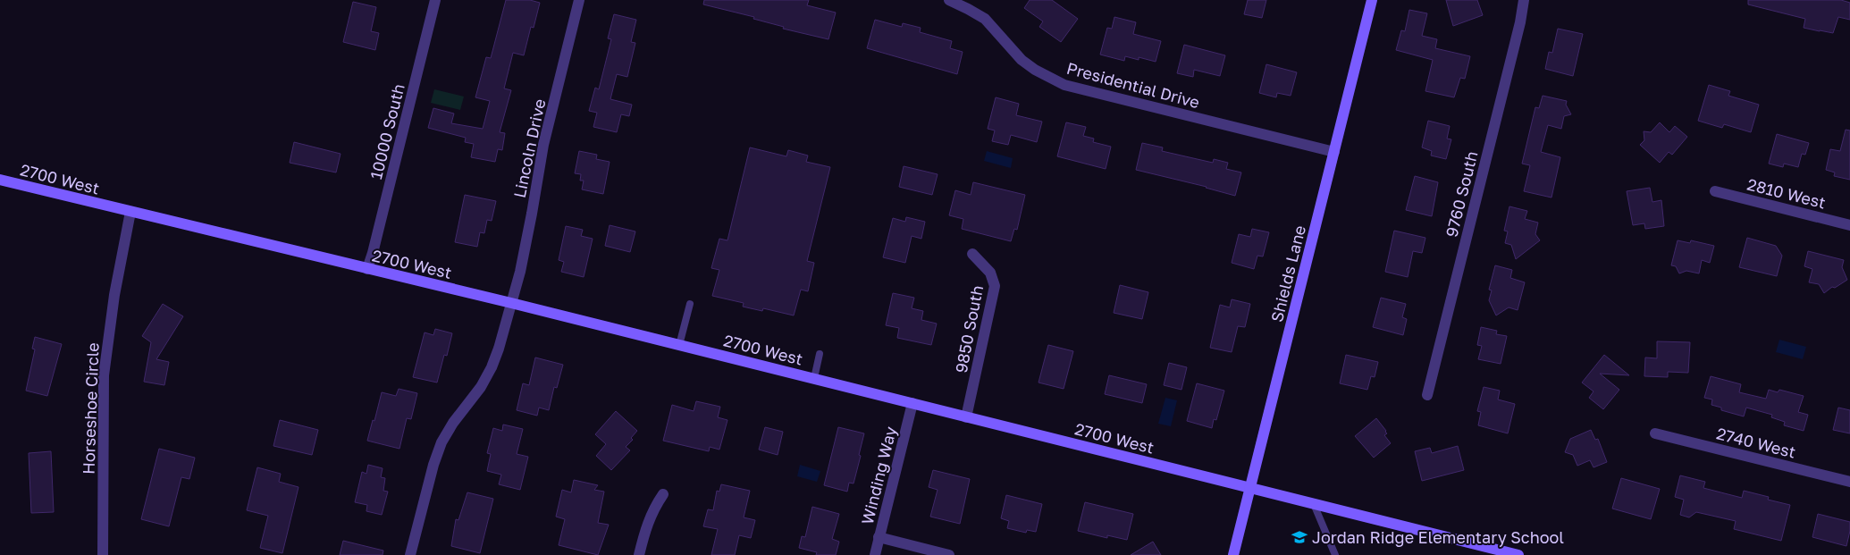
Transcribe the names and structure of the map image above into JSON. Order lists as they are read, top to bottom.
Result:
{
  "streets": {
    "main road": ["2700 West", "Shields Lane"],
    "street": [
      "Presidential Drive",
      "10000 South",
      "Lincoln Drive",
      "2810 West",
      "9760 South",
      "9850 South",
      "Horseshoe Circle",
      "2740 West",
      "Winding Way"
    ]
  },
  "crossings": [
    ["Presidential Drive", "Shields Lane"],
    ["10000 South", "2700 West"],
    ["Lincoln Drive", "2700 West"],
    ["2700 West", "Shields Lane"],
    ["2700 West", "9850 South"],
    ["2700 West", "Horseshoe Circle"],
    ["2700 West", "Winding Way"]
  ],
  "places": {
    "school or university": ["Jordan Ridge Elementary School"]
  }
}
